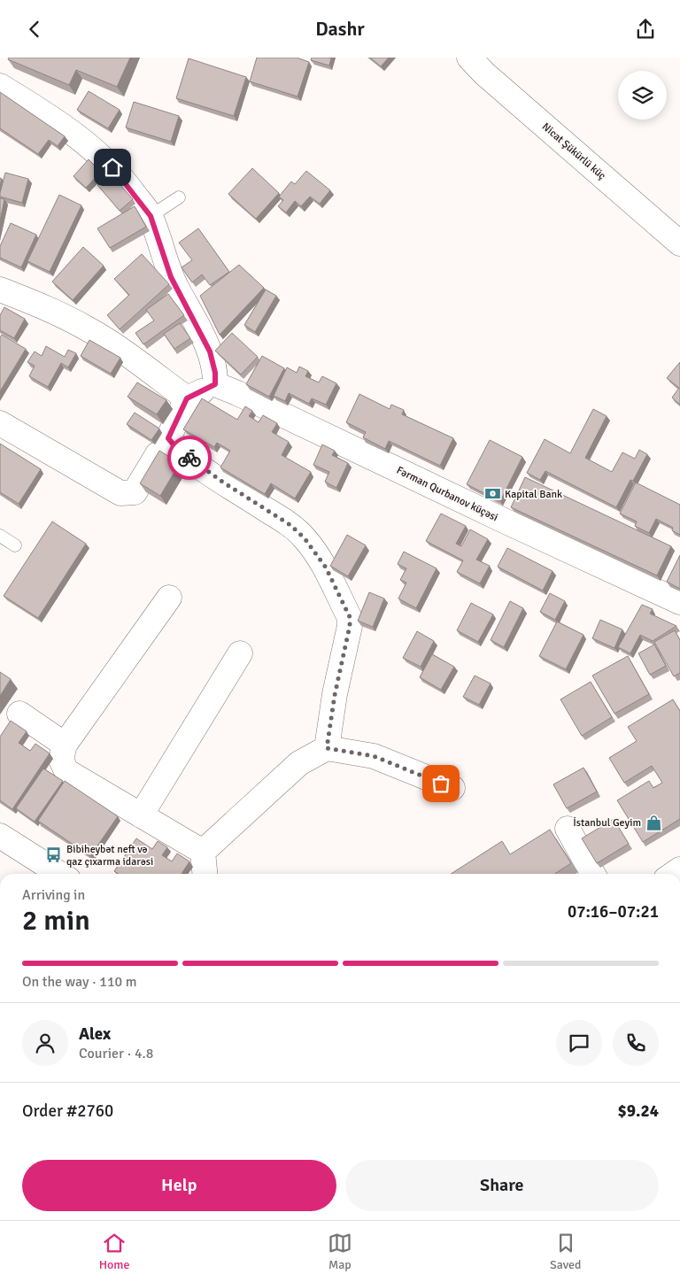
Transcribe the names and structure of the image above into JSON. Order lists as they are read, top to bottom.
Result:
{
  "streets": {
    "main road": ["Nicat Şükürlü küç", "Fərman Qurbanov küçəsi"]
  },
  "places": {
    "bank": ["Kapital Bank"],
    "shop": ["İstanbul Geyim"],
    "bus stop": ["Bibiheybət neft və qaz çıxarma idarəsi"]
  },
  "page": {
    "header": "Dashr",
    "heading": ["2 min", "Arriving in", "07:16–07:21"],
    "panel": [
      "Alex",
      "Courier · 4.8",
      "Order #2760",
      "$9.24"
    ],
    "bar": "On the way · 110 m",
    "buttons": ["Help", "Share"],
    "tabs": ["Home", "Map", "Saved"]
  }
}
